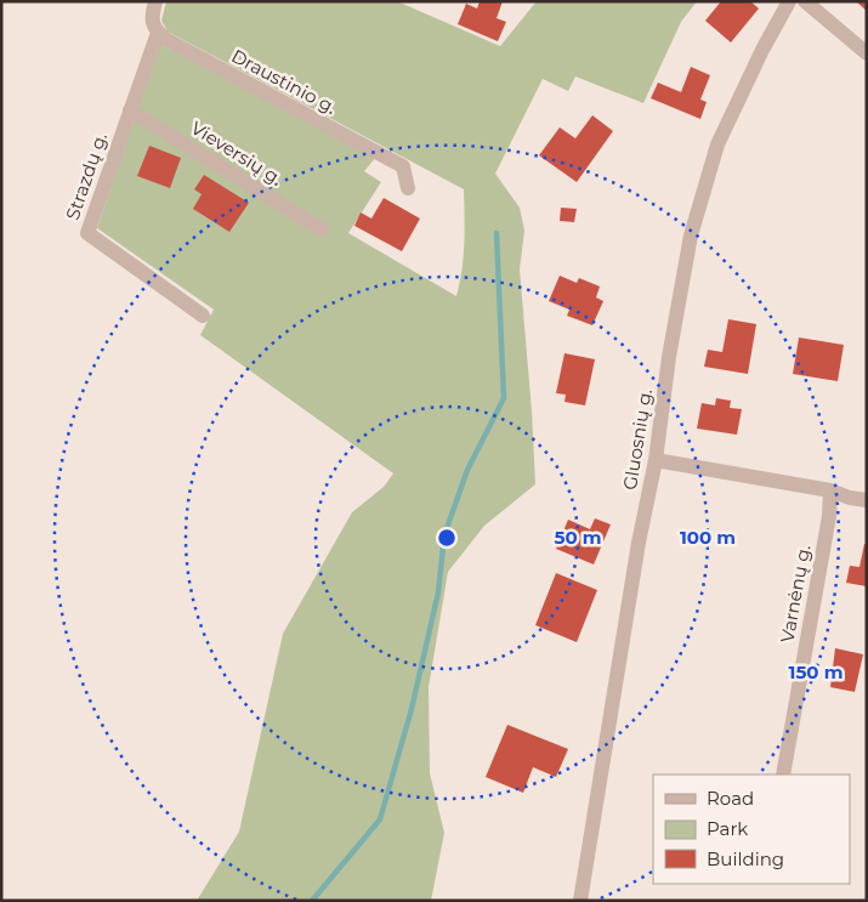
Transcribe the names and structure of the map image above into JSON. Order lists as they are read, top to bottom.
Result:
{
  "streets": {
    "street": [
      "Draustinio g.",
      "Vieversių g.",
      "Strazdų g.",
      "Gluosnių g.",
      "Varnėnų g."
    ]
  },
  "crossings": [
    ["Draustinio g.", "Strazdų g."],
    ["Vieversių g.", "Strazdų g."]
  ],
  "legend": ["Road", "Park", "Building"],
  "rings": ["50 m", "100 m", "150 m"]
}
